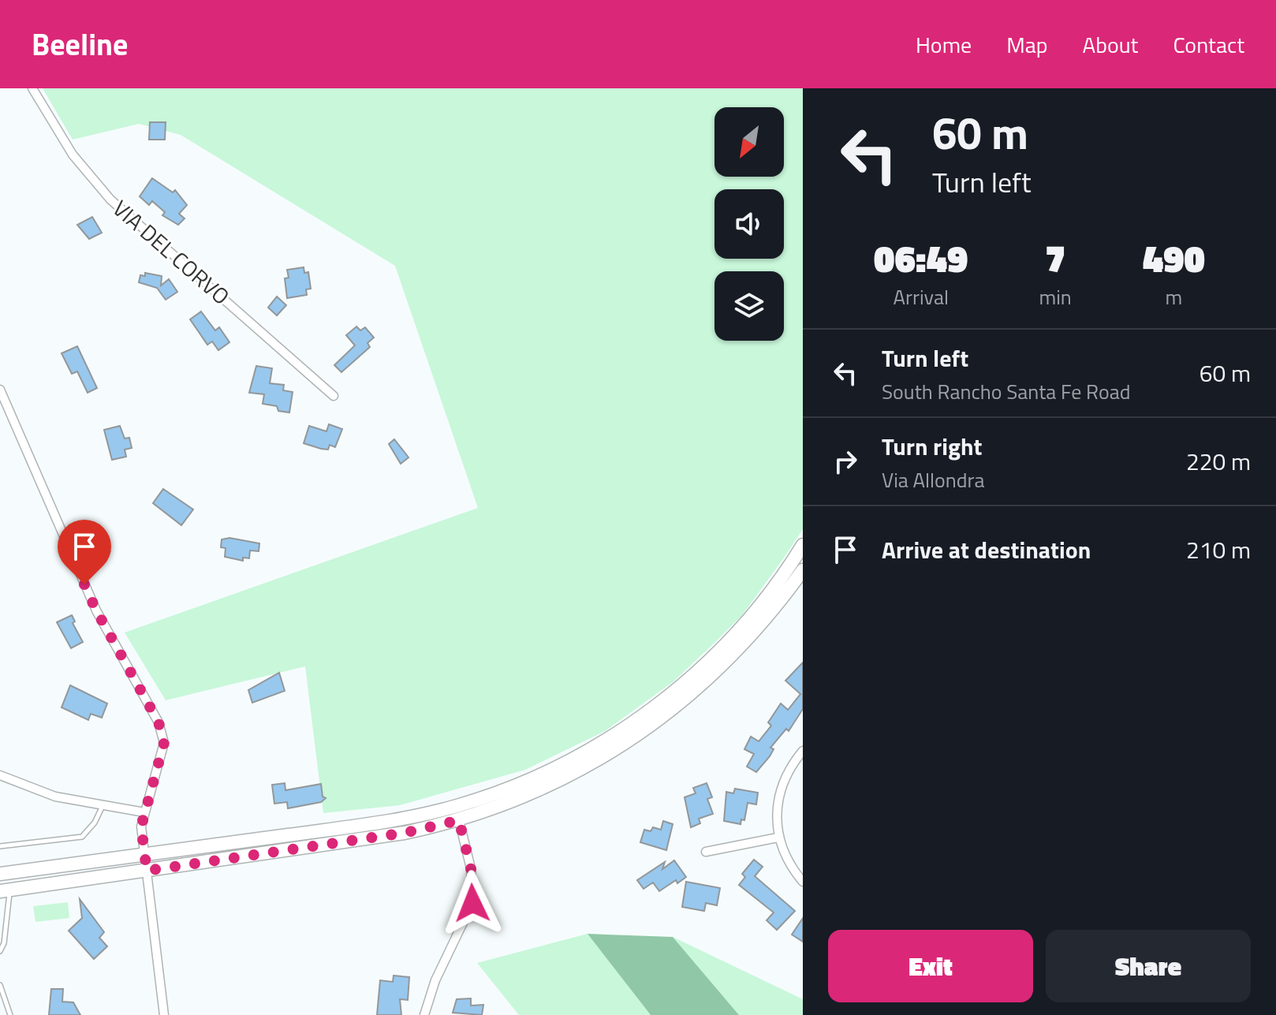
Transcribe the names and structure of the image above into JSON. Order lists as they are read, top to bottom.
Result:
{
  "streets": {
    "street": ["VIA DEL CORVO"]
  },
  "north": "bottom left",
  "page": {
    "header": "Beeline",
    "nav": [
      "Home",
      "Map",
      "About",
      "Contact"
    ],
    "turn": ["60 m", "Turn left"],
    "eta": [
      "06:49",
      "Arrival",
      "7",
      "min",
      "490",
      "m"
    ],
    "list": [
      {
        "name": "Turn left",
        "note": "South Rancho Santa Fe Road",
        "value": "60 m"
      },
      {
        "name": "Turn right",
        "note": "Via Allondra",
        "value": "220 m"
      },
      {
        "name": "Arrive at destination",
        "value": "210 m"
      }
    ],
    "buttons": ["Exit", "Share"]
  }
}
